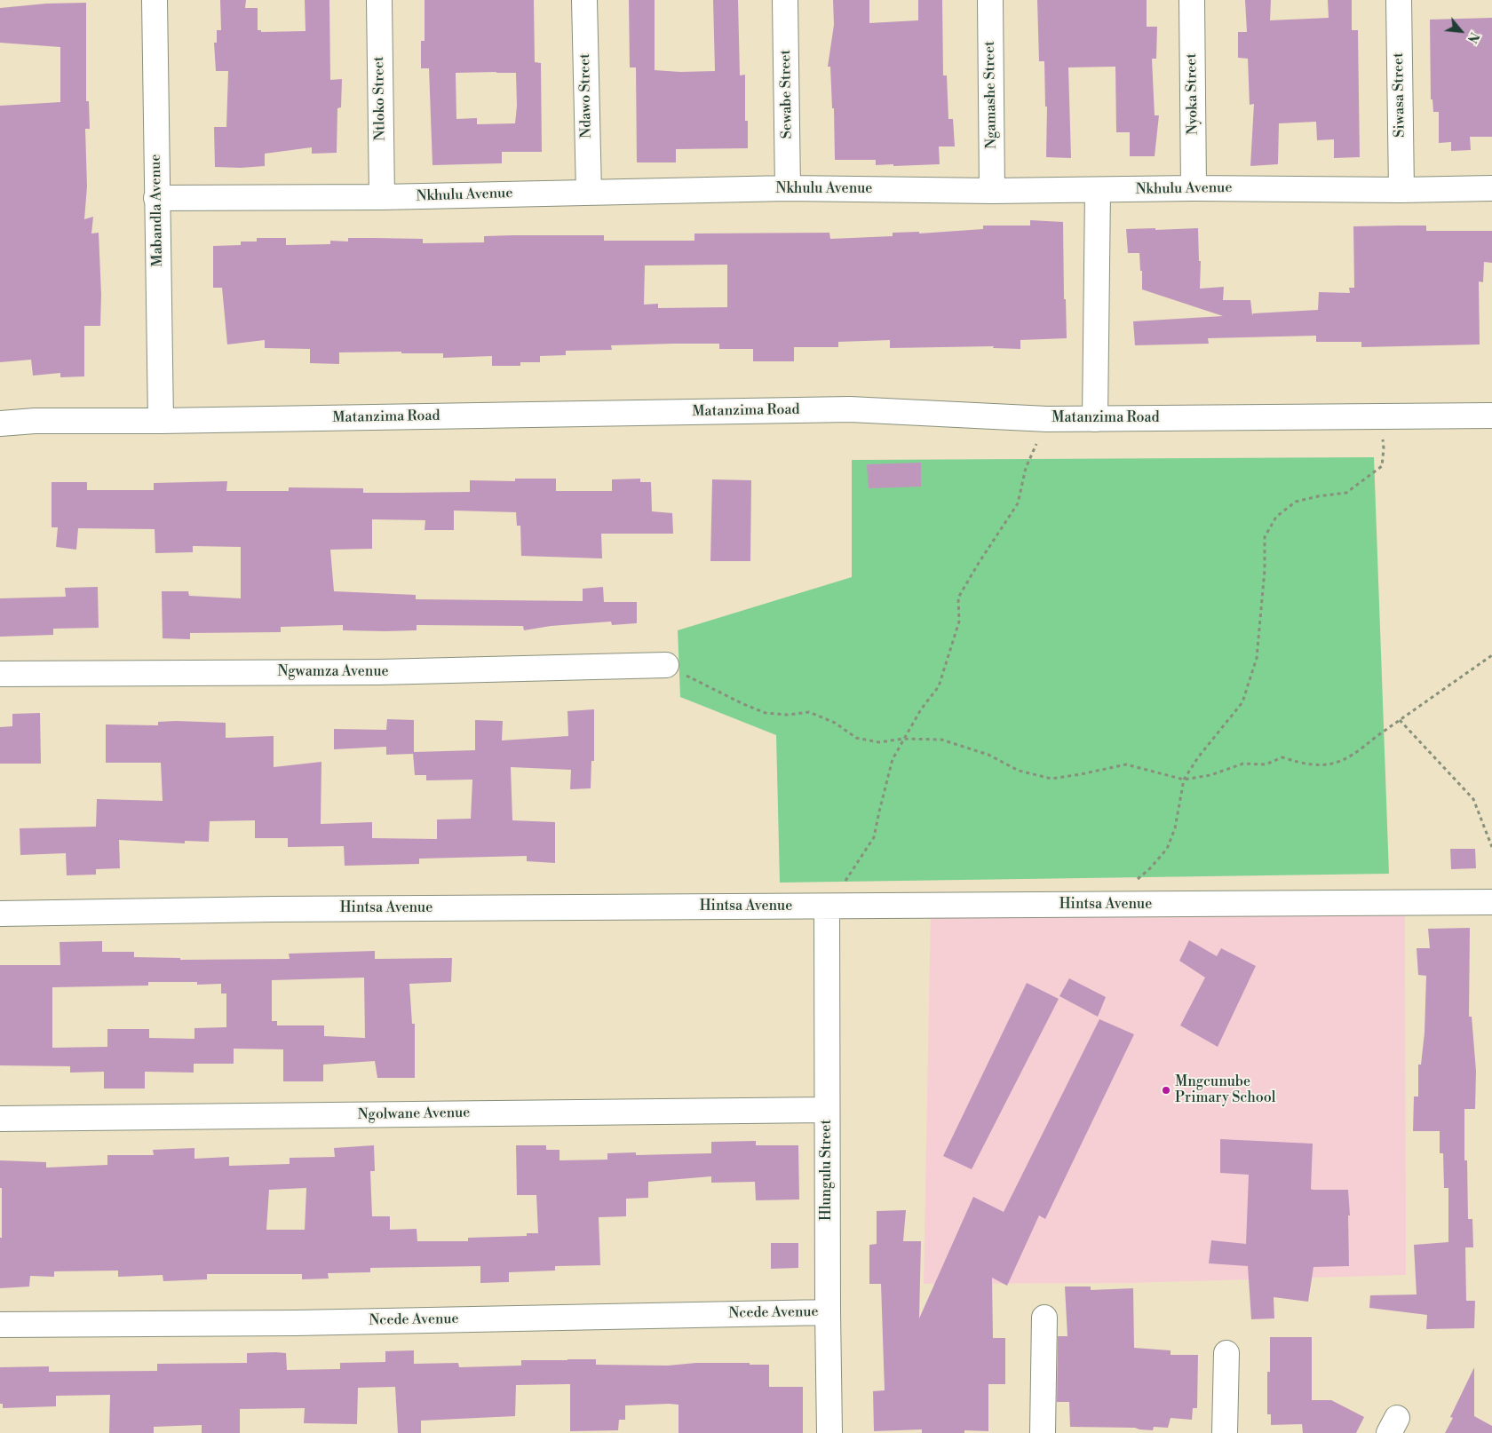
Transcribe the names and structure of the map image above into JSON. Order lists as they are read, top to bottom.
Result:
{
  "streets": {
    "street": [
      "Sewabe Street",
      "Nyoka Street",
      "Ngamashe Street",
      "Siwasa Street",
      "Ndawo Street",
      "Ntloko Street",
      "Nkhulu Avenue",
      "Mabandla Avenue",
      "Matanzima Road",
      "Ngwamza Avenue",
      "Hintsa Avenue",
      "Ngolwane Avenue",
      "Hlungulu Street",
      "Ncede Avenue"
    ]
  },
  "crossings": [
    ["Sewabe Street", "Nkhulu Avenue"],
    ["Nyoka Street", "Nkhulu Avenue"],
    ["Ngamashe Street", "Nkhulu Avenue"],
    ["Siwasa Street", "Nkhulu Avenue"],
    ["Ndawo Street", "Nkhulu Avenue"],
    ["Ntloko Street", "Nkhulu Avenue"],
    ["Nkhulu Avenue", "Mabandla Avenue"],
    ["Mabandla Avenue", "Matanzima Road"],
    ["Hintsa Avenue", "Hlungulu Street"],
    ["Ngolwane Avenue", "Hlungulu Street"],
    ["Hlungulu Street", "Ncede Avenue"]
  ],
  "places": ["Mngcunube Primary School"],
  "north": "bottom right"
}
